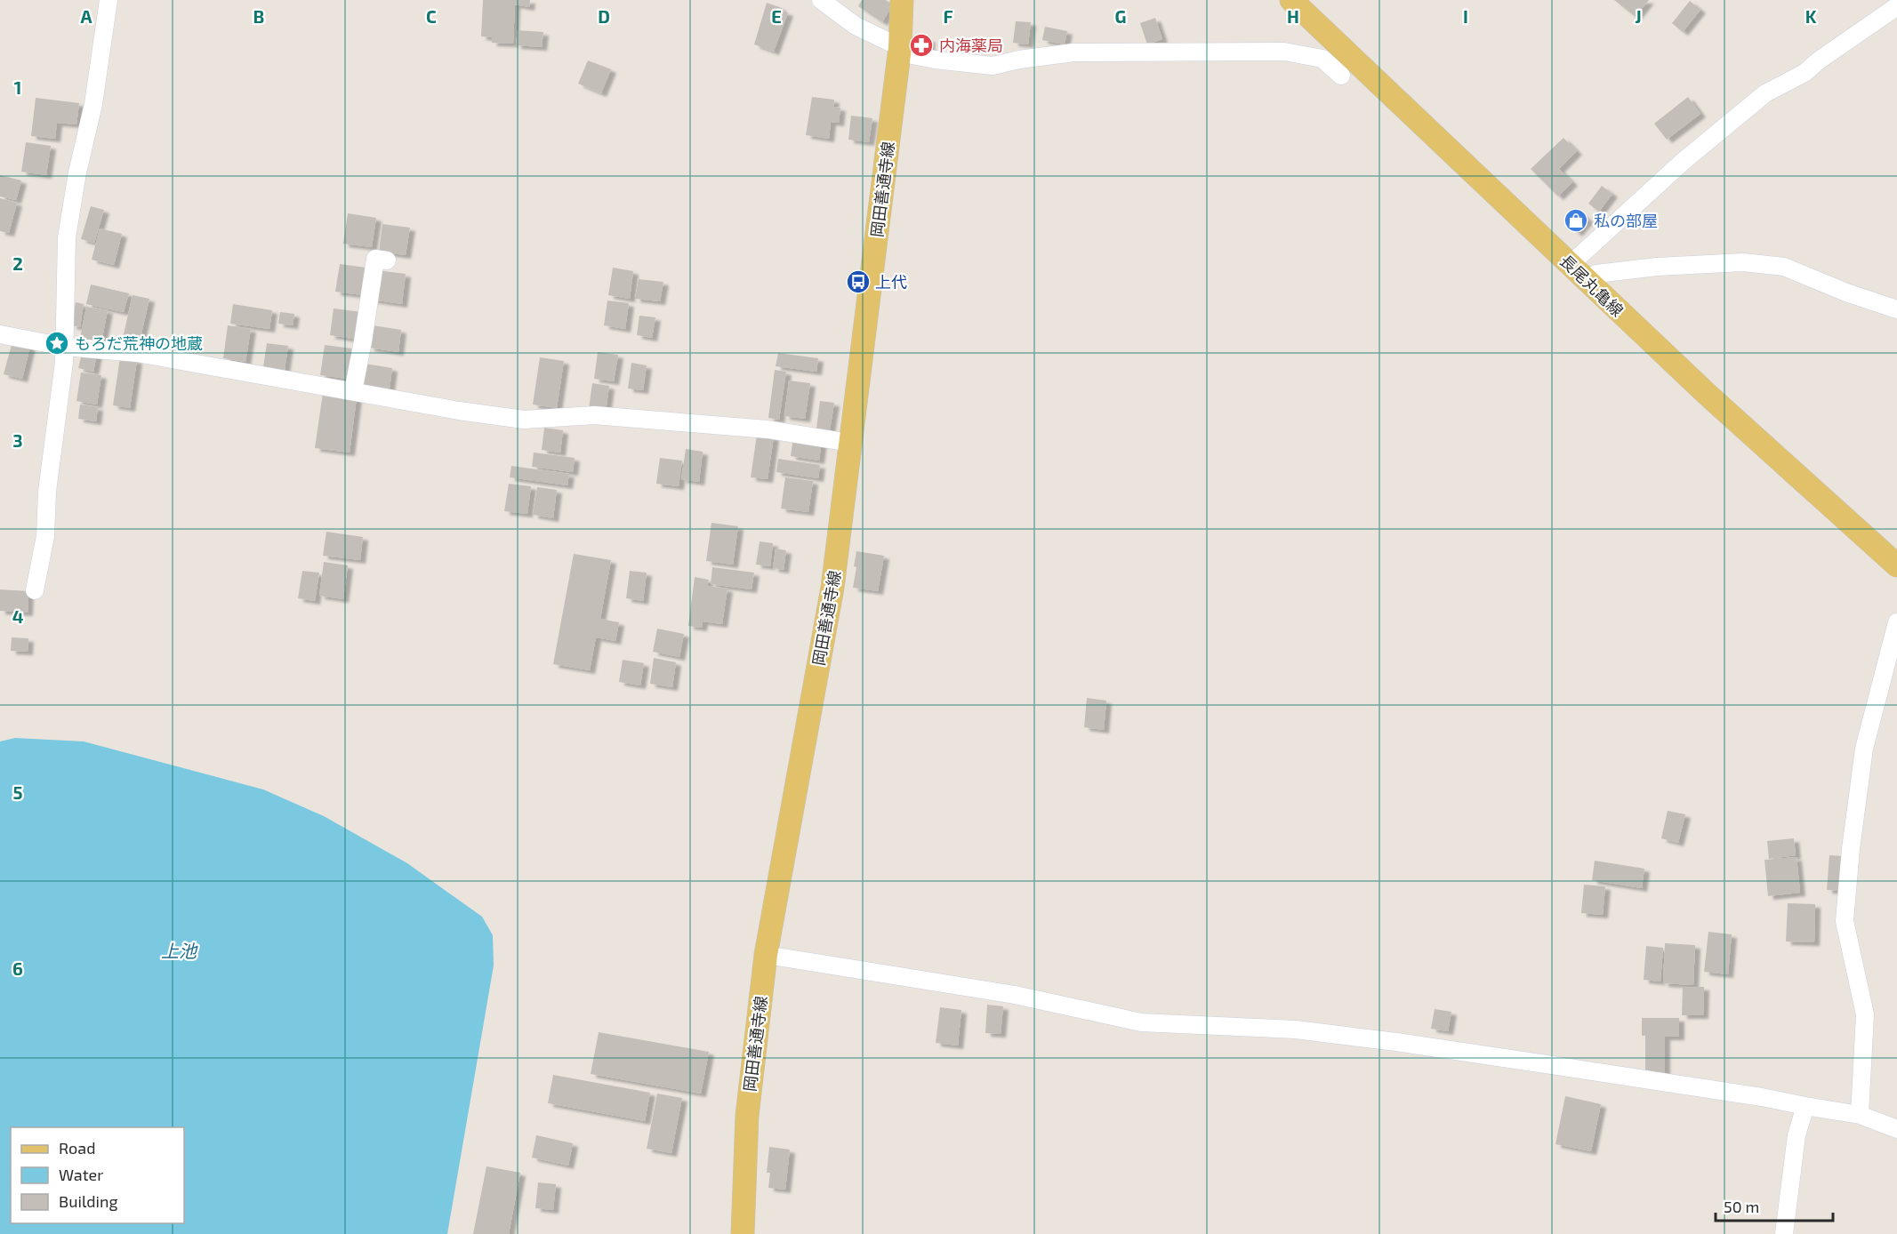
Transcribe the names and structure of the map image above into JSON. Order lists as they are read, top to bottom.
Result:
{
  "streets": {
    "main road": ["岡田善通寺線", "長尾丸亀線"]
  },
  "water": ["上池"],
  "places": {
    "pharmacy": ["内海薬局"],
    "shop": ["私の部屋"],
    "bus stop": ["上代"],
    "place": ["もろだ荒神の地蔵"]
  },
  "legend": ["Road", "Water", "Building"],
  "scale_bar": "50 m",
  "grid": {
    "columns": [
      "A",
      "B",
      "C",
      "D",
      "E",
      "F",
      "G",
      "H",
      "I",
      "J",
      "K"
    ],
    "rows": [
      "1",
      "2",
      "3",
      "4",
      "5",
      "6"
    ]
  }
}
